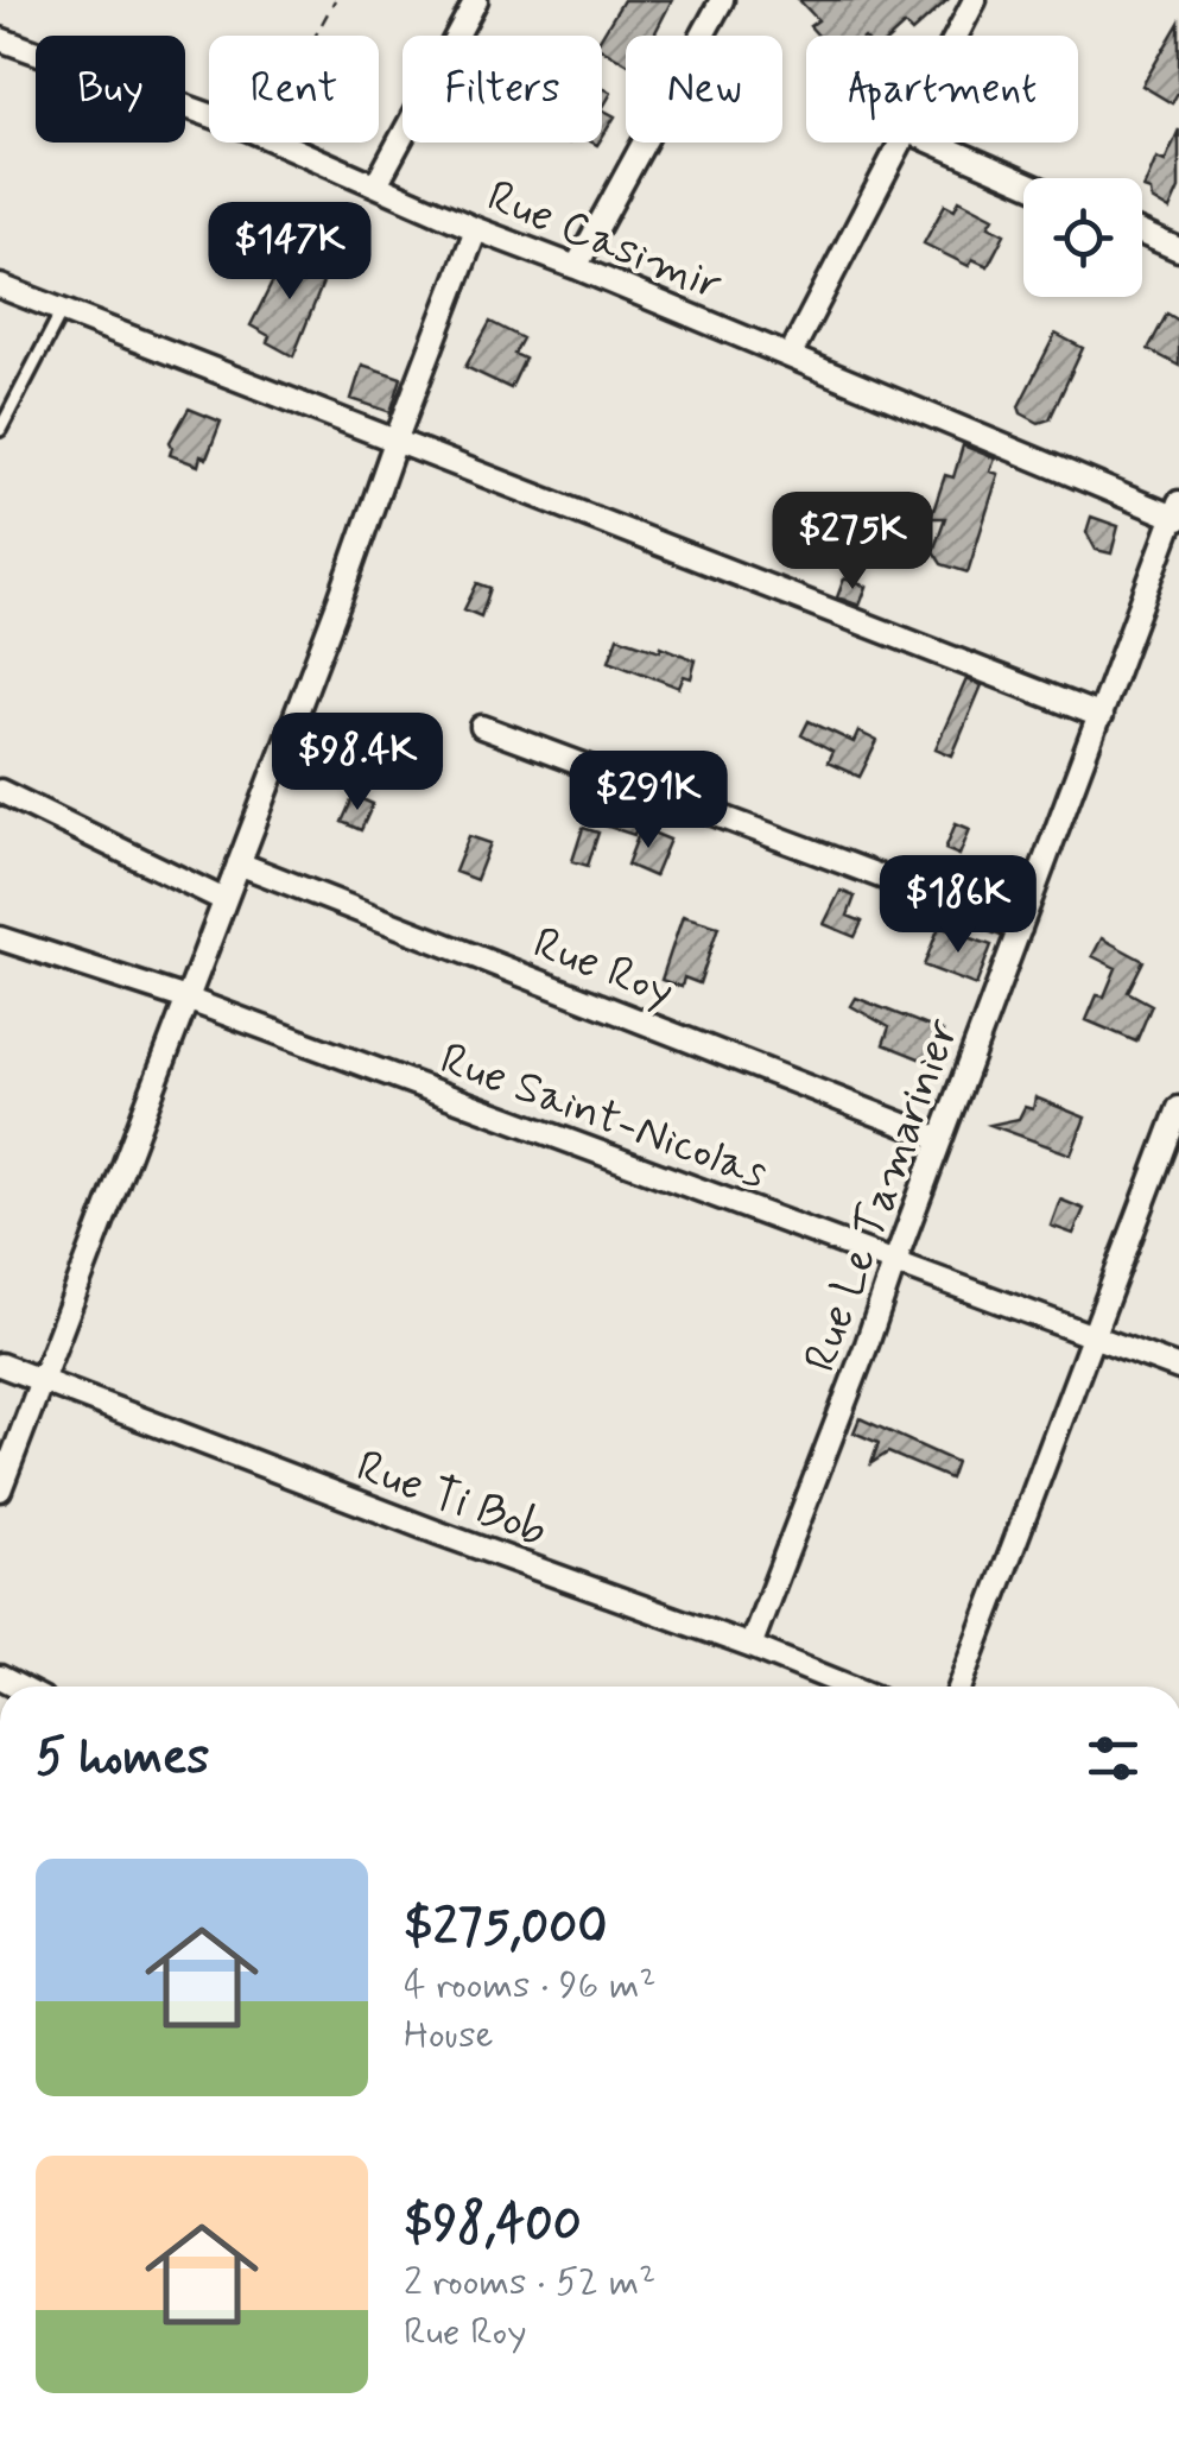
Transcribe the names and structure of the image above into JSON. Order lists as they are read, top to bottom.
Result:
{
  "streets": {
    "street": [
      "Rue Casimir",
      "Rue Roy",
      "Rue Saint-Nicolas",
      "Rue Le Tamarinier",
      "Rue Ti Bob"
    ]
  },
  "crossings": [
    ["Rue Casimir", "Rue Le Tamarinier"],
    ["Rue Roy", "Rue Le Tamarinier"],
    ["Rue Saint-Nicolas", "Rue Le Tamarinier"],
    ["Rue Le Tamarinier", "Rue Ti Bob"]
  ],
  "page": {
    "chip": [
      "Buy",
      "Rent",
      "Filters",
      "New",
      "Apartment"
    ],
    "price": [
      "$147K",
      "$275K",
      "$98.4K",
      "$291K",
      "$186K"
    ],
    "heading": "5 homes",
    "list": [
      {
        "name": "$275,000",
        "note": "4 rooms · 96 m² · House"
      },
      {
        "name": "$98,400",
        "note": "2 rooms · 52 m² · Rue Roy"
      }
    ]
  }
}
